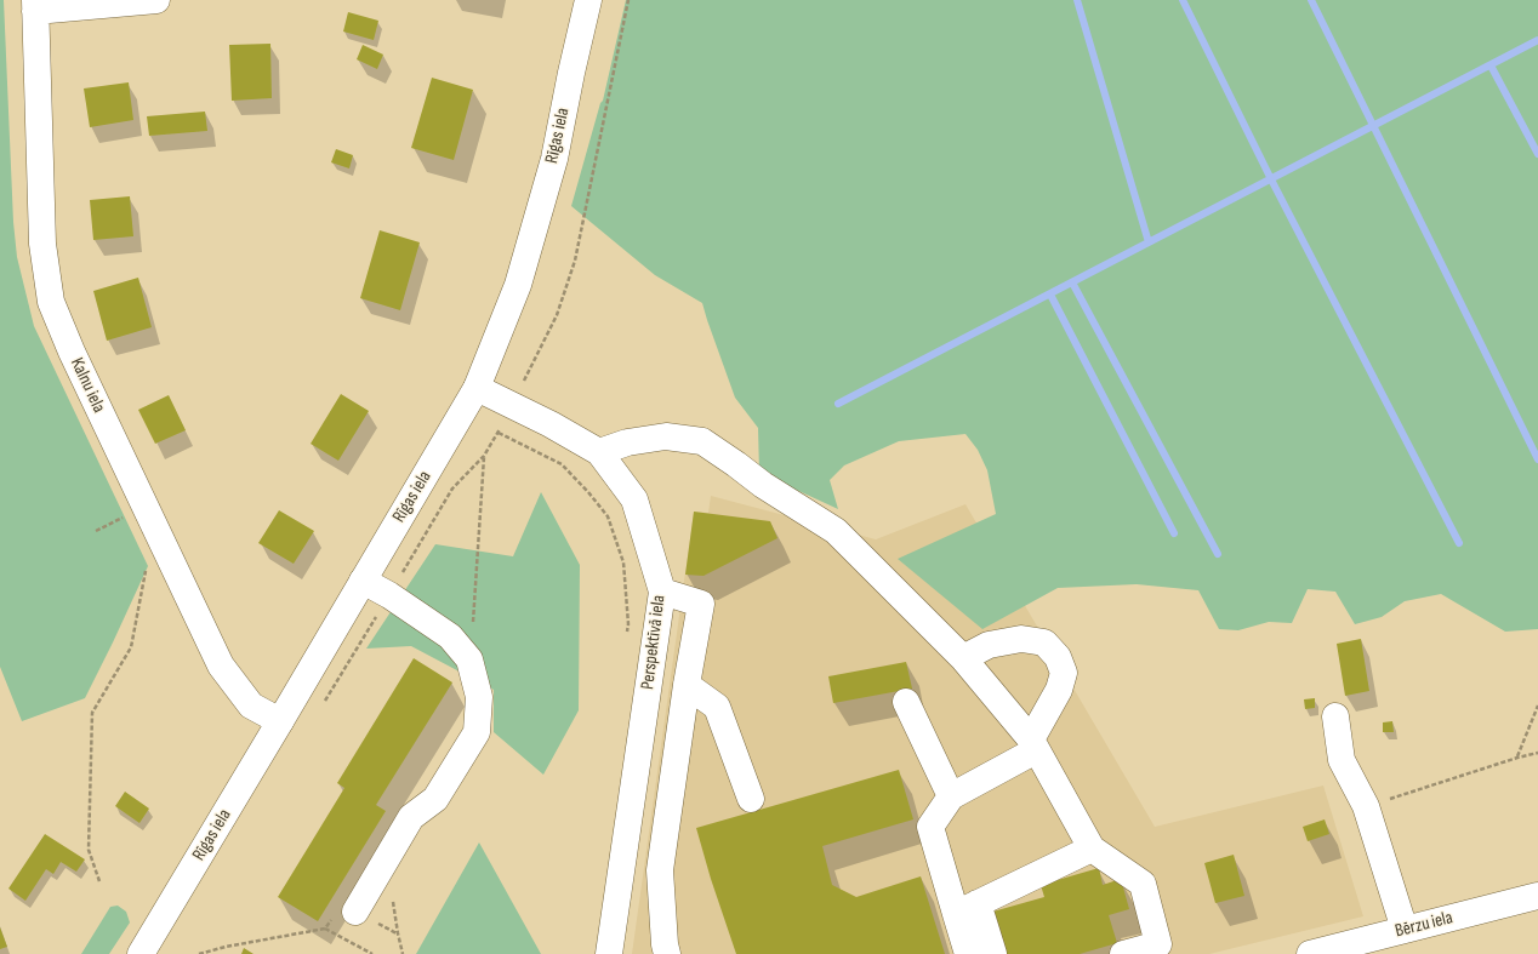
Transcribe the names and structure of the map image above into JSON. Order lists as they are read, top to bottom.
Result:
{
  "streets": {
    "street": [
      "Rīgas iela",
      "Kalnu iela",
      "Perspektīvā iela",
      "Bērzu iela"
    ]
  },
  "crossings": [
    ["Rīgas iela", "Kalnu iela"],
    ["Rīgas iela", "Perspektīvā iela"]
  ]
}
